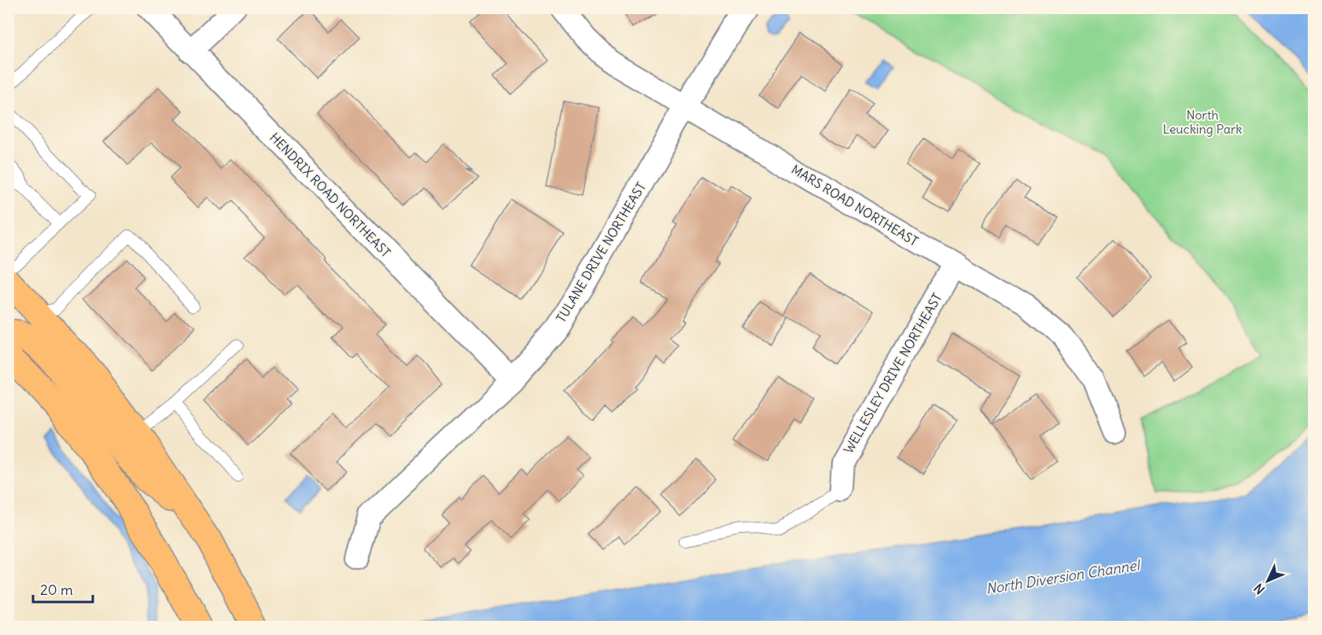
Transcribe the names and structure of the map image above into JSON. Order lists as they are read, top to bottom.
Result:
{
  "streets": {
    "street": [
      "HENDRIX ROAD NORTHEAST",
      "MARS ROAD NORTHEAST",
      "TULANE DRIVE NORTHEAST",
      "WELLESLEY DRIVE NORTHEAST"
    ]
  },
  "crossings": [
    ["HENDRIX ROAD NORTHEAST", "TULANE DRIVE NORTHEAST"],
    ["MARS ROAD NORTHEAST", "TULANE DRIVE NORTHEAST"],
    ["MARS ROAD NORTHEAST", "WELLESLEY DRIVE NORTHEAST"]
  ],
  "water": ["North Diversion Channel"],
  "parks": ["North Leucking Park"],
  "scale_bar": "20 m",
  "north": "bottom left"
}
